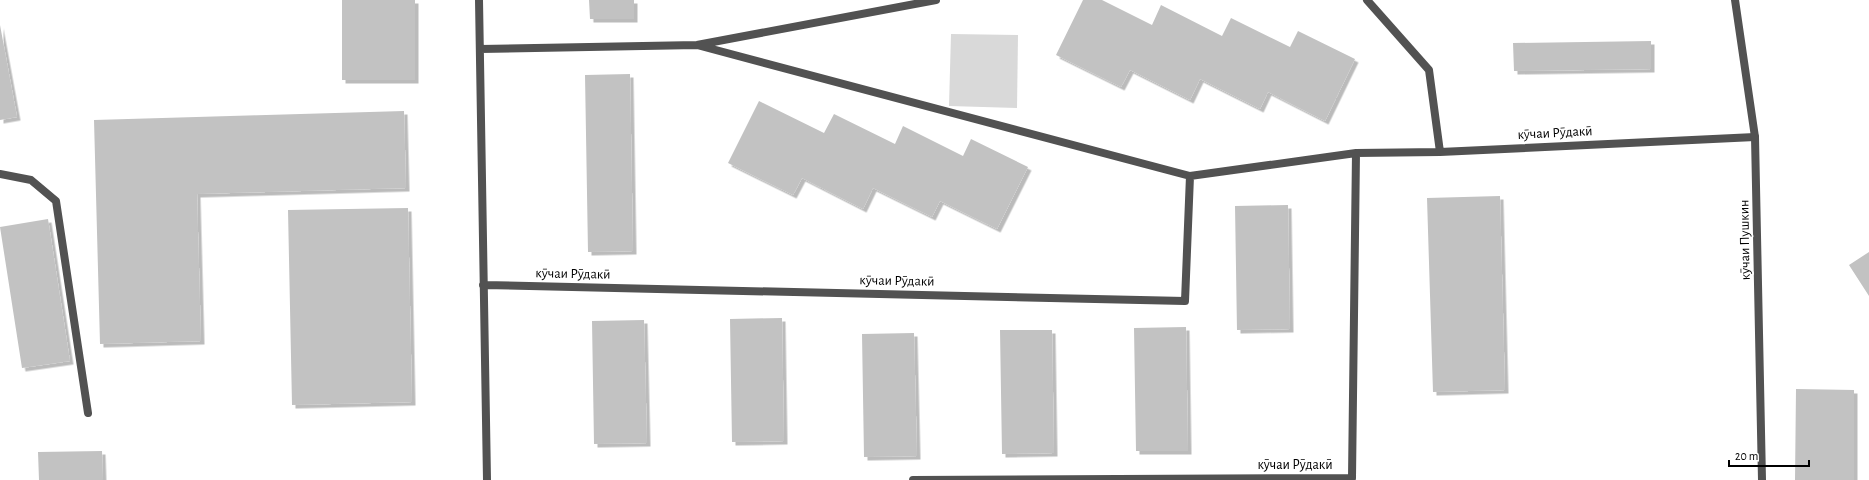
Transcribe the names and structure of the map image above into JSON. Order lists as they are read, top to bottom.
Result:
{
  "streets": {
    "street": ["кӯчаи Рӯдакӣ", "кӯчаи Пушкин"]
  },
  "crossings": [
    ["кӯчаи Рӯдакӣ", "кӯчаи Пушкин"]
  ],
  "scale_bar": "20 m"
}
